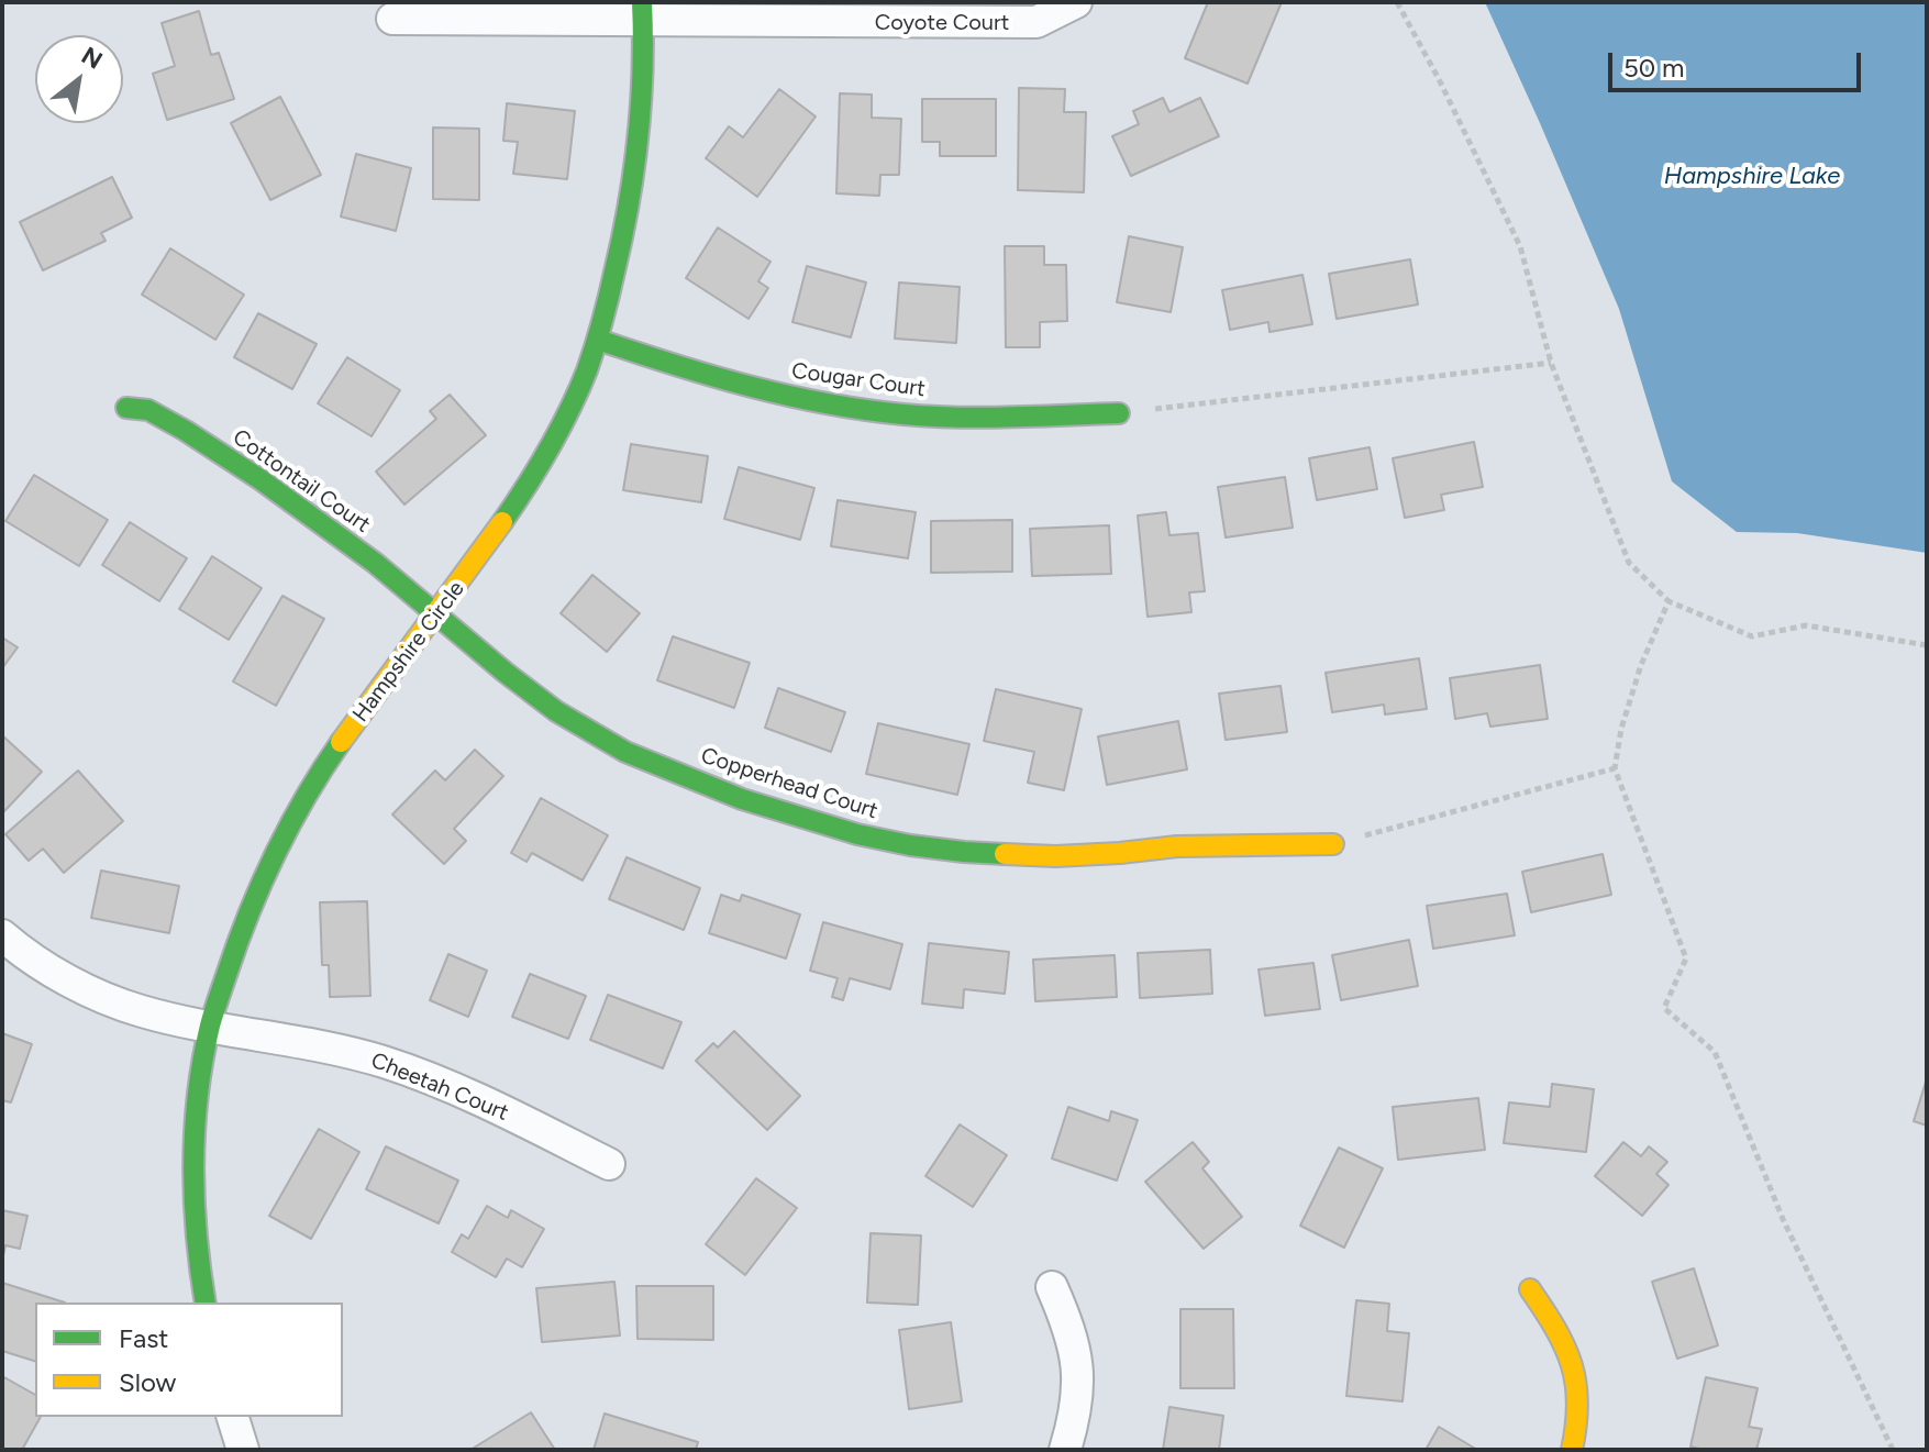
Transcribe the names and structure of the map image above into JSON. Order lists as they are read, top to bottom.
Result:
{
  "streets": {
    "street": [
      "Coyote Court",
      "Cougar Court",
      "Cottontail Court",
      "Hampshire Circle",
      "Copperhead Court",
      "Cheetah Court"
    ]
  },
  "crossings": [
    ["Coyote Court", "Hampshire Circle"],
    ["Cougar Court", "Hampshire Circle"],
    ["Cottontail Court", "Hampshire Circle"],
    ["Cottontail Court", "Copperhead Court"],
    ["Hampshire Circle", "Copperhead Court"],
    ["Hampshire Circle", "Cheetah Court"]
  ],
  "water": ["Hampshire Lake"],
  "legend": ["Fast", "Slow"],
  "scale_bar": "50 m",
  "north": "top right"
}
